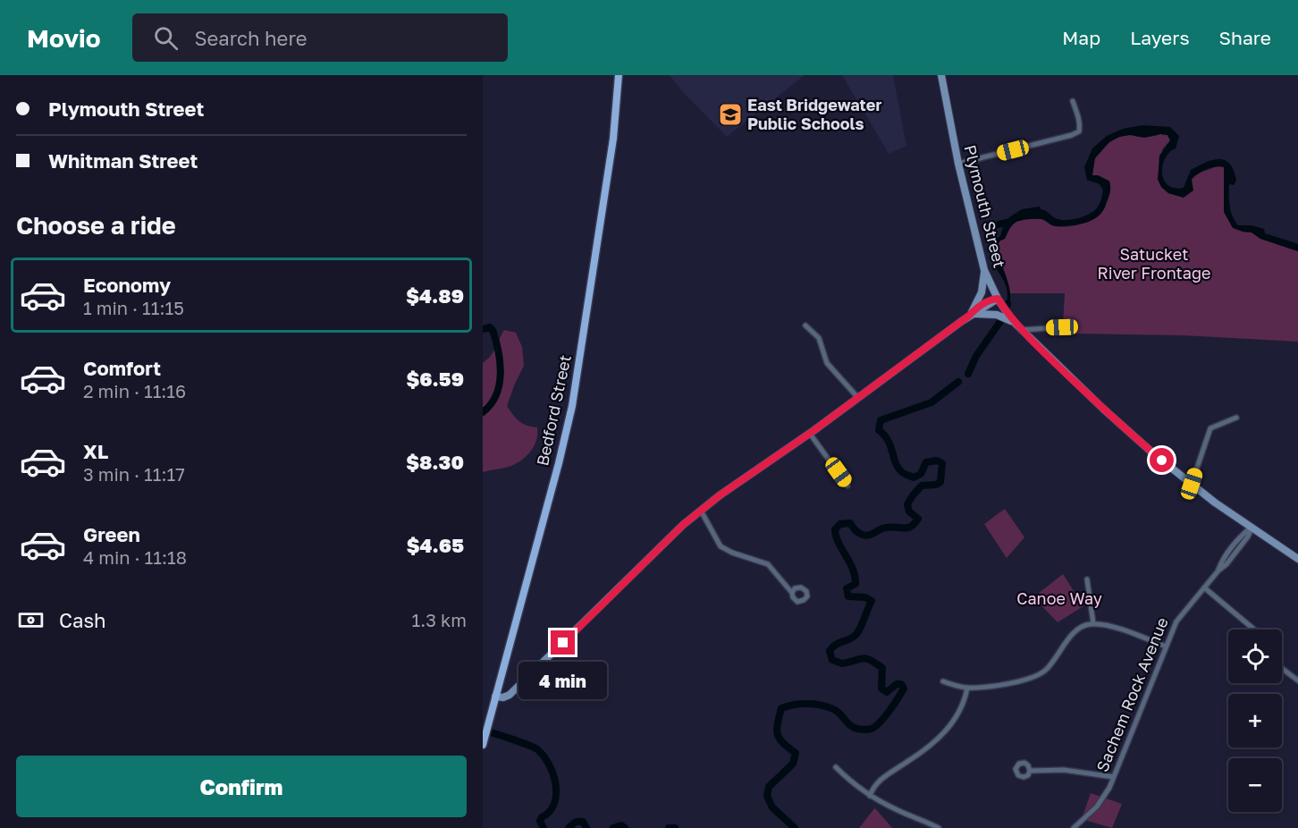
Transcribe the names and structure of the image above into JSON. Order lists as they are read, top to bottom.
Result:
{
  "streets": {
    "main road": ["Plymouth Street", "Bedford Street"],
    "street": ["Sachem Rock Avenue"]
  },
  "crossings": [
    ["Plymouth Street", "Sachem Rock Avenue"]
  ],
  "parks": ["Satucket River Frontage", "Canoe Way"],
  "places": {
    "school or university": ["East Bridgewater Public Schools"]
  },
  "page": {
    "header": "Movio",
    "search": "Search here",
    "nav": ["Map", "Layers", "Share"],
    "banner": ["Plymouth Street", "Whitman Street"],
    "heading": "Choose a ride",
    "list": [
      {
        "name": "Economy",
        "note": "1 min · 11:15",
        "value": "$4.89"
      },
      {
        "name": "Comfort",
        "note": "2 min · 11:16",
        "value": "$6.59"
      },
      {
        "name": "XL",
        "note": "3 min · 11:17",
        "value": "$8.30"
      },
      {
        "name": "Green",
        "note": "4 min · 11:18",
        "value": "$4.65"
      }
    ],
    "pay": ["Cash", "1.3 km"],
    "map_buttons": ["+", "−"],
    "bubble": "4 min",
    "buttons": "Confirm"
  }
}
